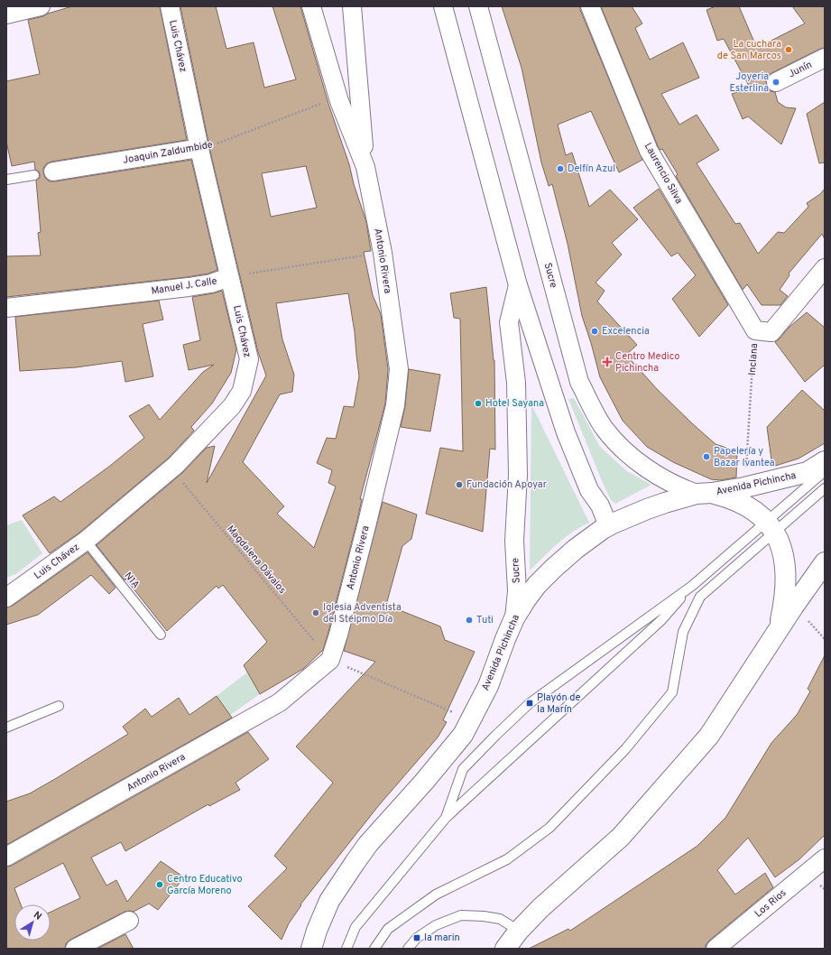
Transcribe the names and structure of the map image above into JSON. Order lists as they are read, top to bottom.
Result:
{
  "streets": {
    "main road": ["Avenida Pichincha"],
    "street": [
      "Luis Chávez",
      "Junín",
      "Joaquin Zaldumbide",
      "Laurencio Silva",
      "Antonio Rivera",
      "Sucre",
      "Manuel J. Calle",
      "Inclana",
      "Los Rios"
    ],
    "lane": ["N1A"],
    "path": ["Magdalena Dávalos"]
  },
  "crossings": [
    ["Luis Chávez", "Joaquin Zaldumbide"],
    ["Luis Chávez", "Manuel J. Calle"],
    ["Luis Chávez", "Magdalena Dávalos"],
    ["Luis Chávez", "N1A"],
    ["Joaquin Zaldumbide", "Antonio Rivera"],
    ["Laurencio Silva", "Inclana"],
    ["Antonio Rivera", "Manuel J. Calle"],
    ["Antonio Rivera", "Magdalena Dávalos"],
    ["Sucre", "Avenida Pichincha"],
    ["Inclana", "Avenida Pichincha"]
  ],
  "places": {
    "other": [
      "La cuchara de San Marcos",
      "Joyeria Esterlina",
      "Delfín Azul",
      "Excelencia",
      "Hotel Sayana",
      "Papelería y Bazar Ivantea",
      "Fundación Apoyar",
      "Iglesia Adventista del Stéipmo Día",
      "Tuti",
      "Centro Educativo García Moreno"
    ],
    "health": ["Centro Medico Pichincha"],
    "transit": ["Playón de la Marín", "la marin"]
  },
  "north": "top right"
}
